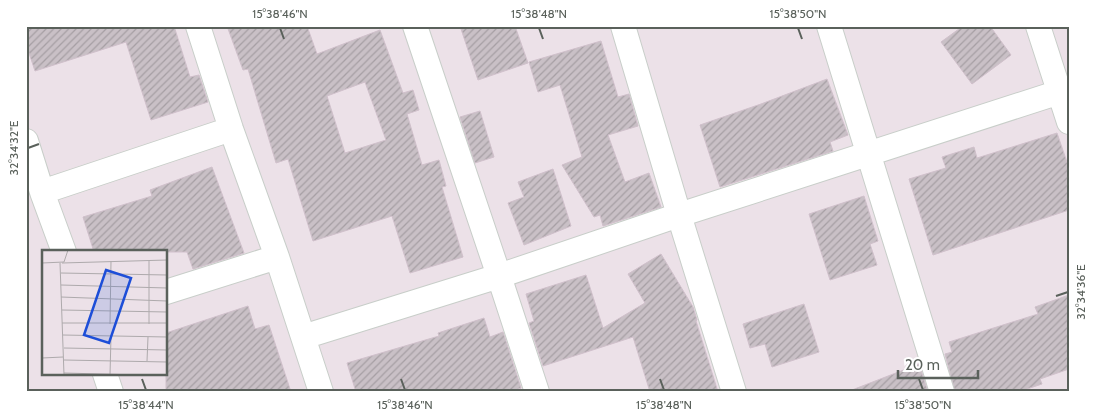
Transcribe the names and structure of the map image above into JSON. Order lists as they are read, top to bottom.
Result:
{
  "scale_bar": "20 m",
  "coordinates": [
    "15°38'46\"N",
    "15°38'48\"N",
    "15°38'50\"N",
    "32°34'32\"E",
    "32°34'36\"E",
    "15°38'44\"N"
  ]
}
